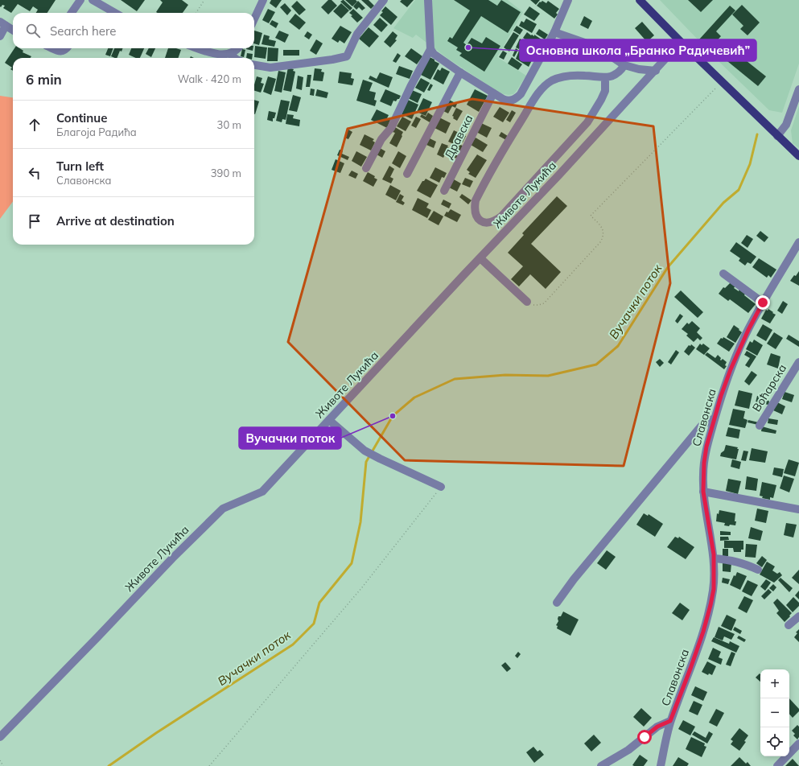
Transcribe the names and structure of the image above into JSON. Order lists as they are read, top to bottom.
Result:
{
  "streets": {
    "street": [
      "Дравска",
      "Животе Лукића",
      "Воћарска",
      "Славонска"
    ]
  },
  "water": ["Вучачки поток"],
  "places": ["Основна школа „Бранко Радичевић”", "Вучачки поток"],
  "page": {
    "search": "Search here",
    "heading": ["6 min", "Walk · 420 m"],
    "list": [
      ["Continue", "Благоја Радића", "30 m"],
      ["Turn left", "Славонска", "390 m"],
      "Arrive at destination"
    ],
    "map_buttons": ["+", "−"]
  }
}
